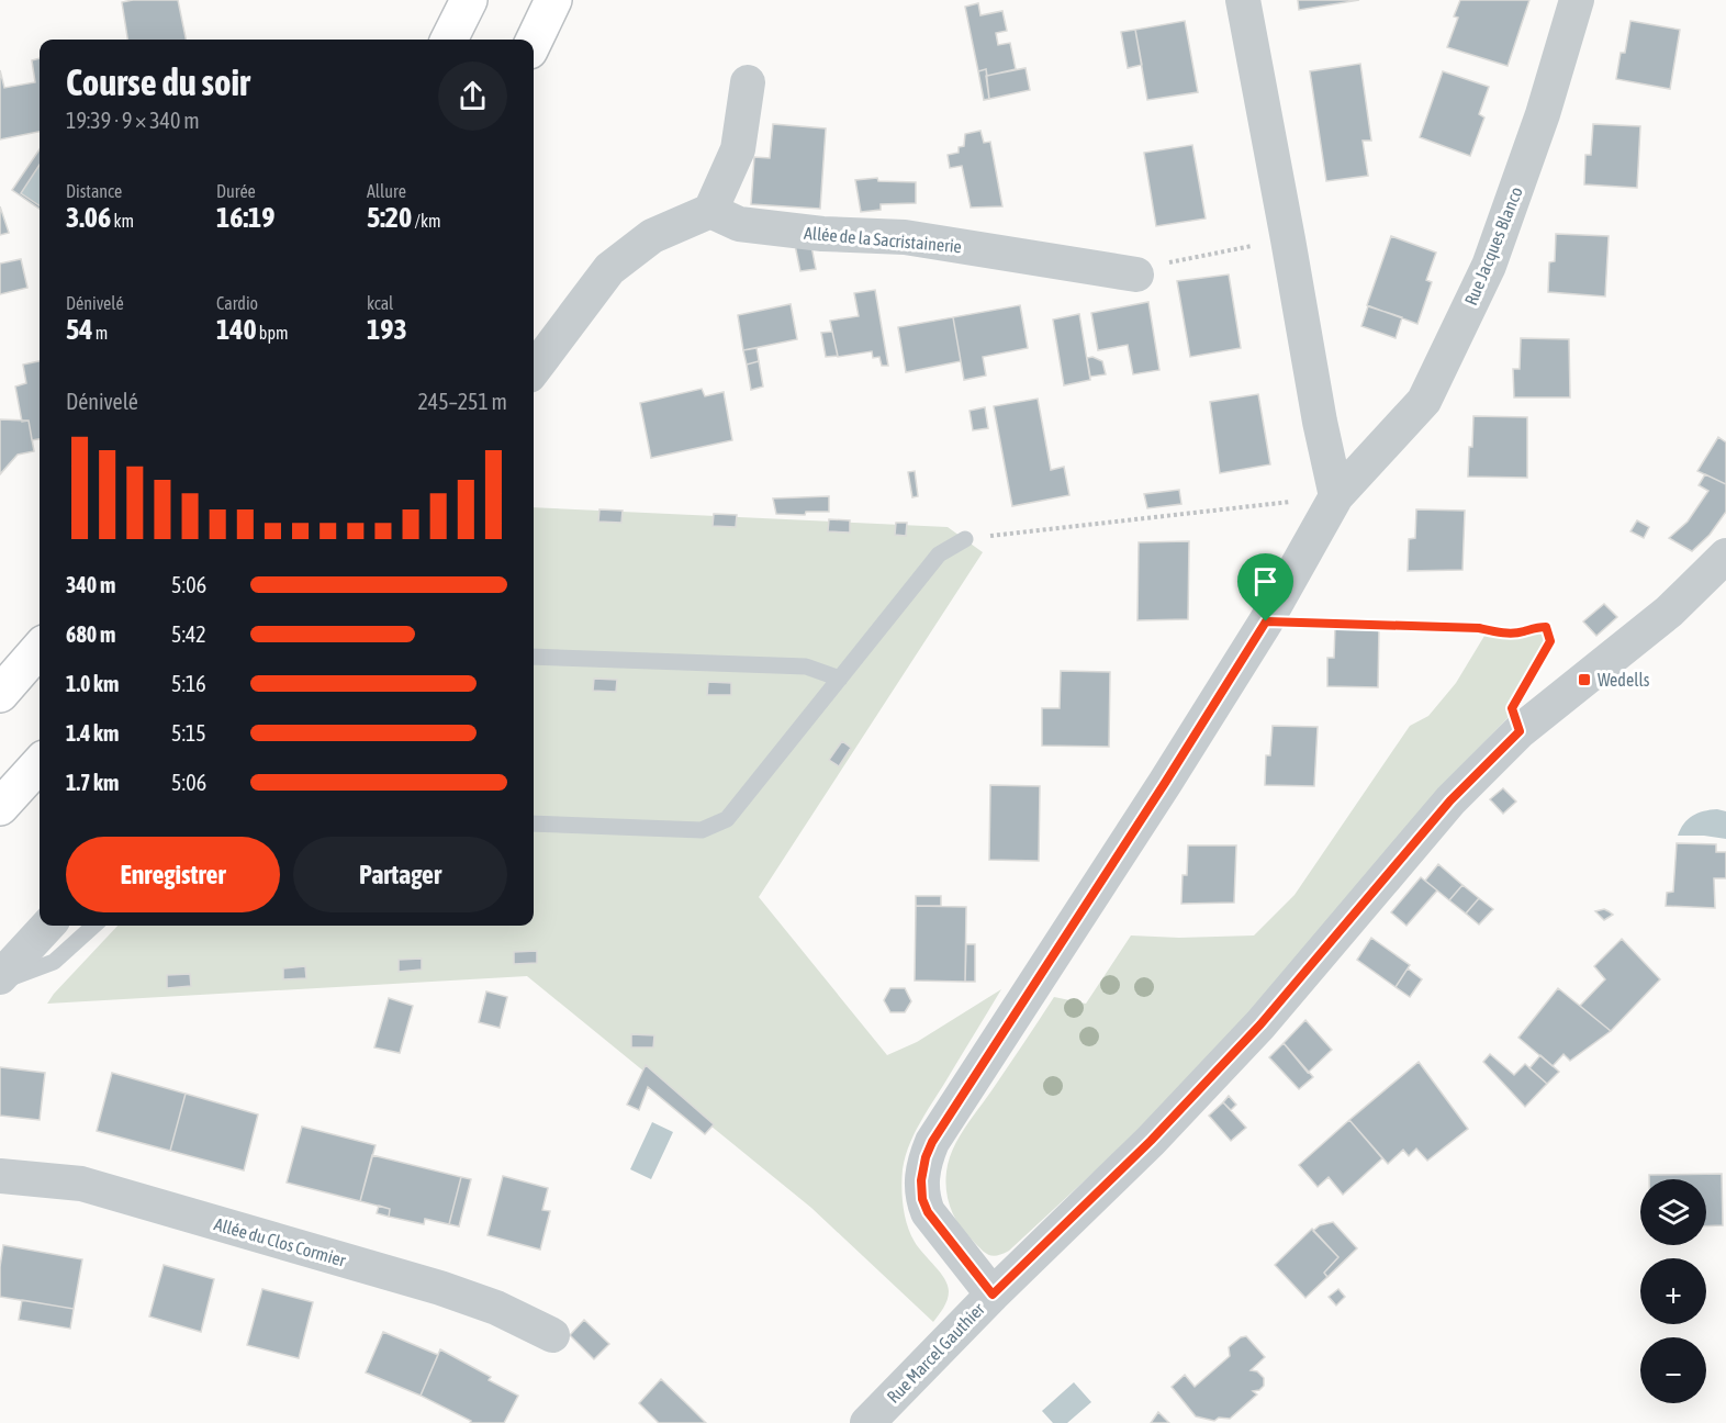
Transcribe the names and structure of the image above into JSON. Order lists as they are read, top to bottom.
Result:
{
  "streets": {
    "street": [
      "Allée de la Sacristainerie",
      "Rue Jacques Blanco",
      "Allée du Clos Cormier",
      "Rue Marcel Gauthier"
    ]
  },
  "crossings": [
    ["Rue Jacques Blanco", "Rue Marcel Gauthier"]
  ],
  "places": {
    "transit": ["Wedells"]
  },
  "page": {
    "heading": ["Course du soir", "19:39 · 9 × 340 m"],
    "stats": [
      ["Distance", "3.06 km"],
      ["Durée", "16:19"],
      ["Allure", "5:20 /km"],
      ["Dénivelé", "54 m"],
      ["Cardio", "140 bpm"],
      ["kcal", "193"]
    ],
    "chart": ["Dénivelé", "245–251 m"],
    "list": [
      {
        "name": "340 m",
        "note": "5:06"
      },
      {
        "name": "680 m",
        "note": "5:42"
      },
      {
        "name": "1.0 km",
        "note": "5:16"
      },
      {
        "name": "1.4 km",
        "note": "5:15"
      },
      {
        "name": "1.7 km",
        "note": "5:06"
      }
    ],
    "buttons": ["Enregistrer", "Partager"],
    "map_buttons": ["+", "−"]
  }
}
